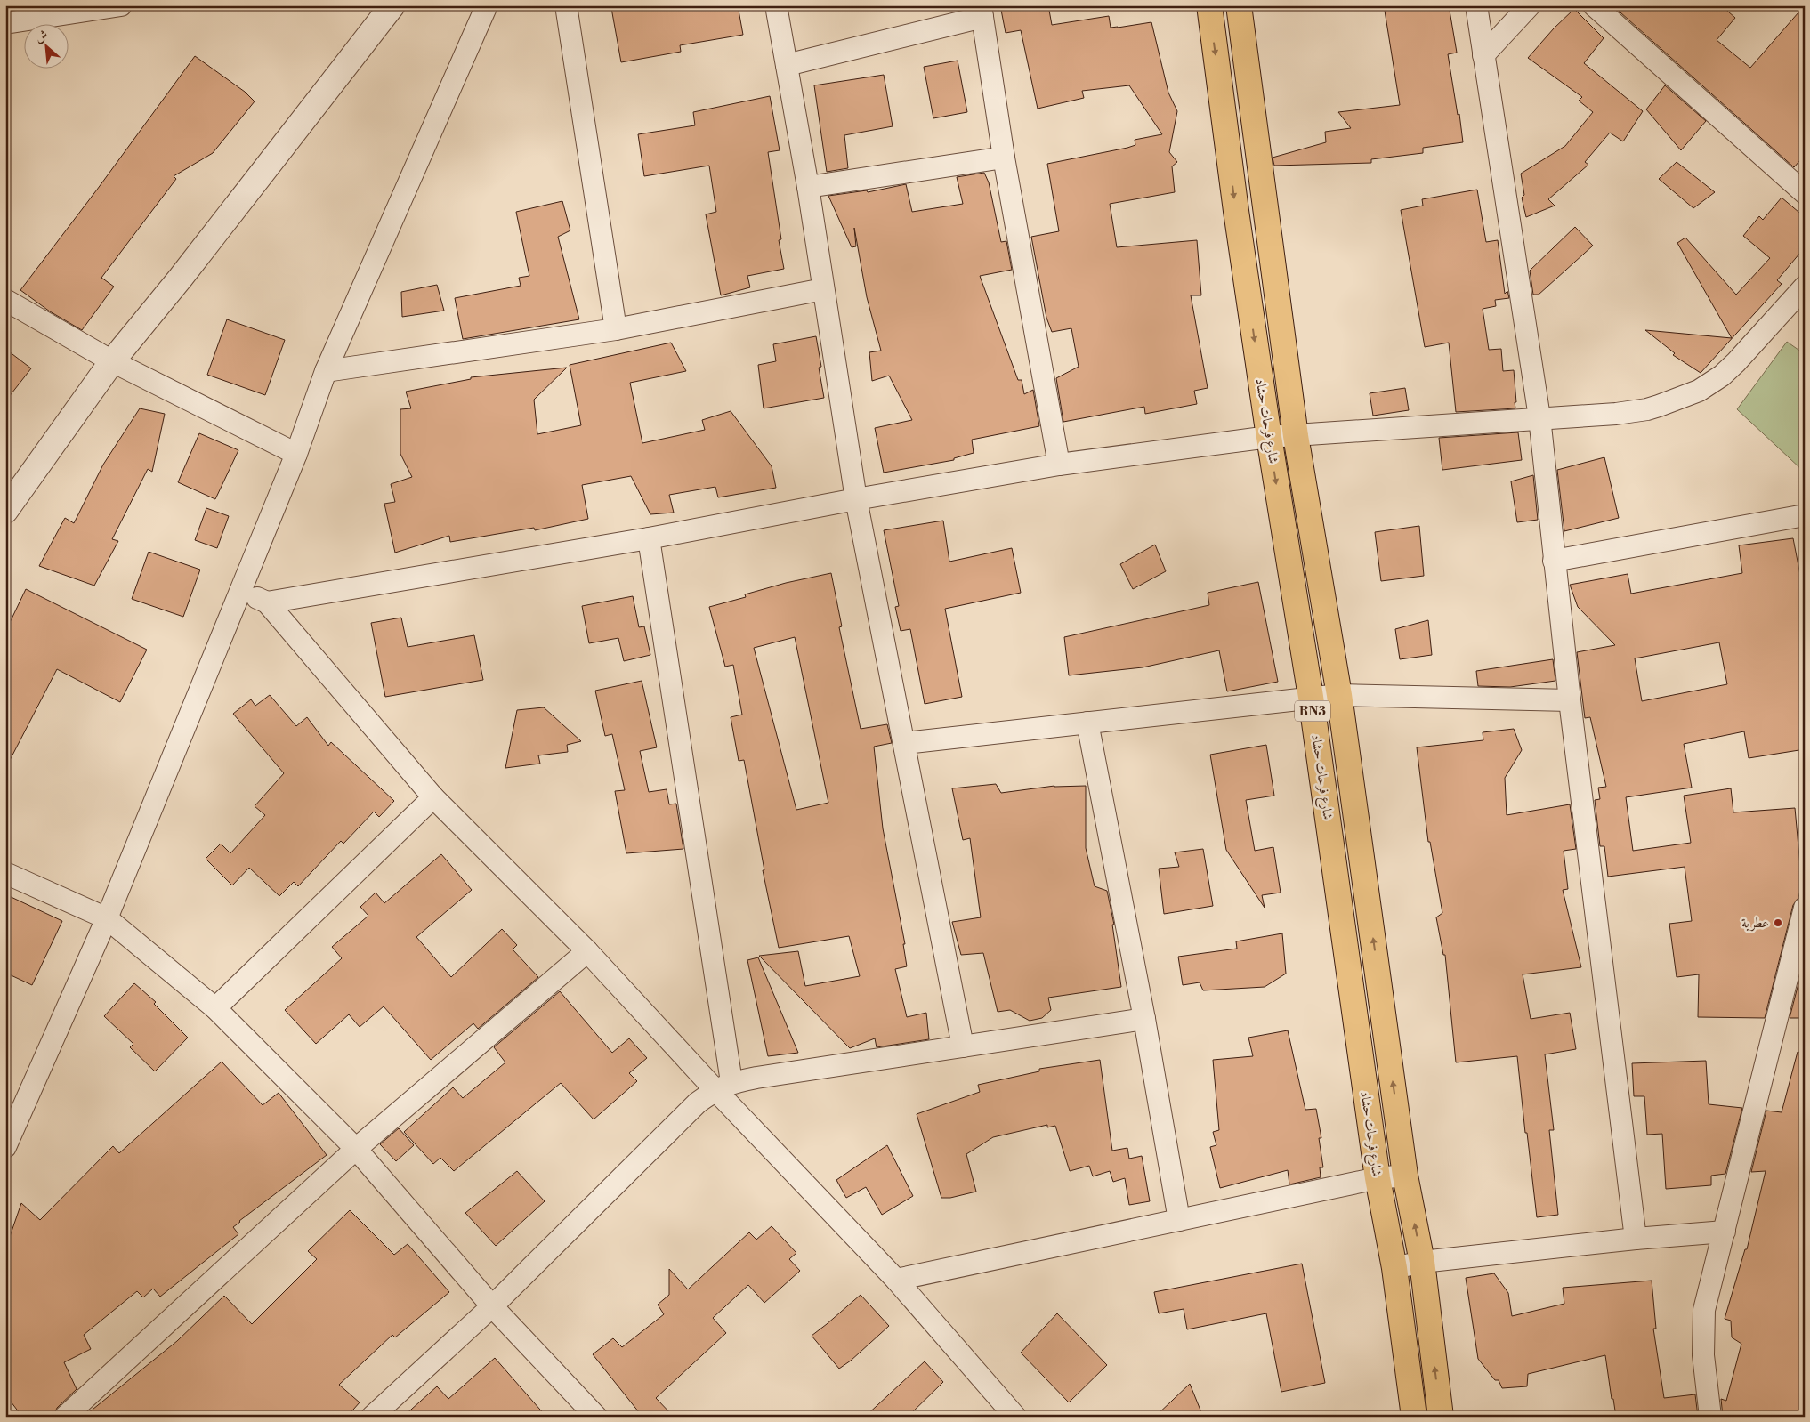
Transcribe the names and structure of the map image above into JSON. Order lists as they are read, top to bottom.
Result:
{
  "streets": {
    "main road": ["شارع فرحات حشاد", "RN3"]
  },
  "places": ["عطرية"],
  "north": "top left"
}
